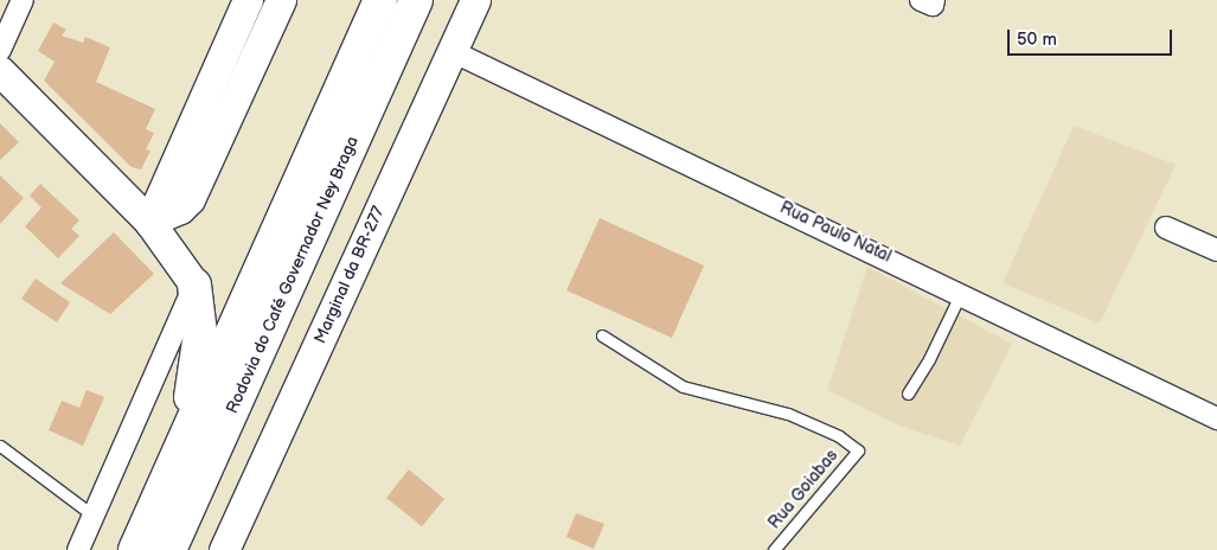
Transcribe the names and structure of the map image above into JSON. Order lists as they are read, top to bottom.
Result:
{
  "streets": {
    "highway": ["Rodovia do Café Governador Ney Braga"],
    "street": ["Rua Paulo Natal", "Marginal da BR-277"],
    "lane": ["Rua Goiabas"]
  },
  "crossings": [
    ["Rua Paulo Natal", "Marginal da BR-277"]
  ],
  "scale_bar": "50 m"
}
